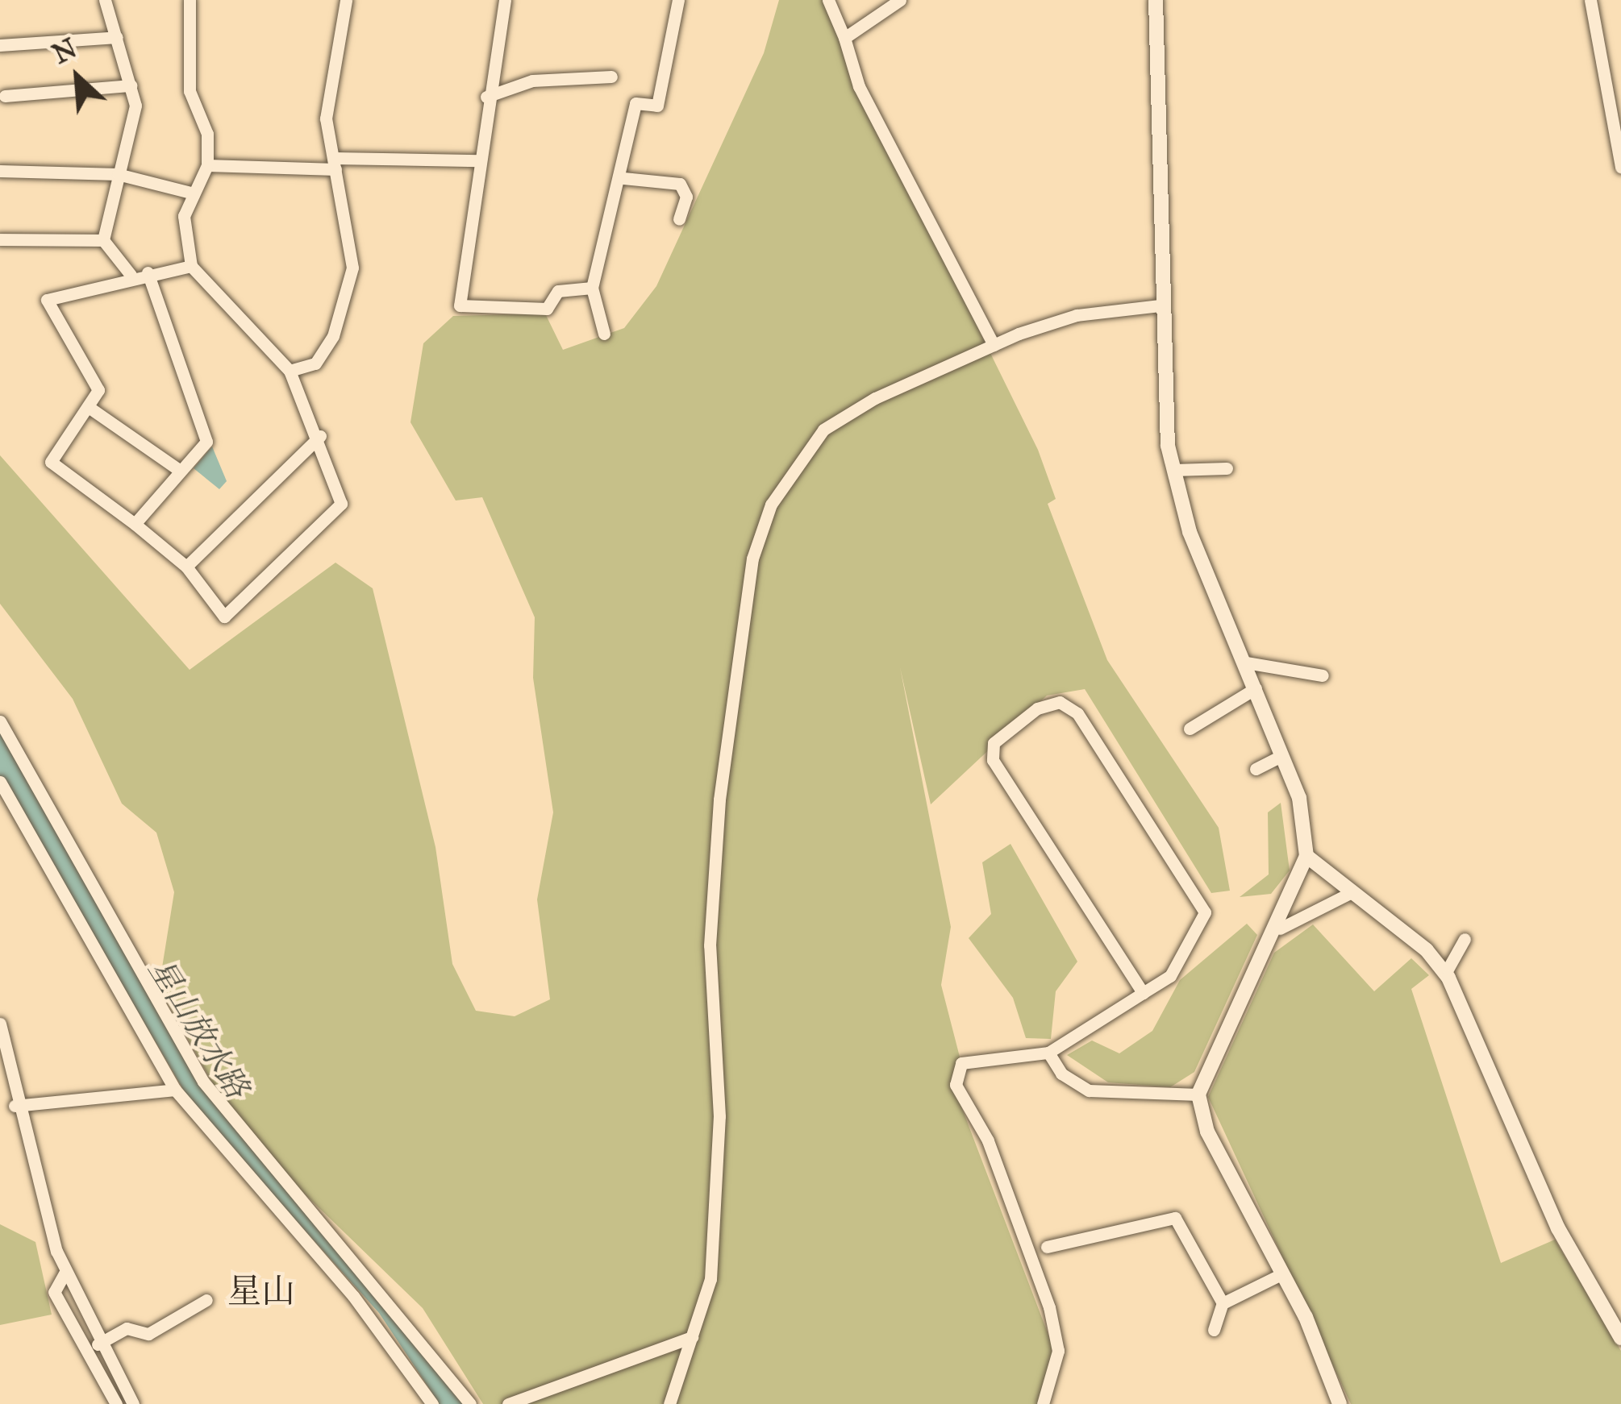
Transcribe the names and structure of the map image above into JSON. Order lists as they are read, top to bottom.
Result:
{
  "districts": ["星山"],
  "water": ["星山放水路"],
  "north": "top left"
}
